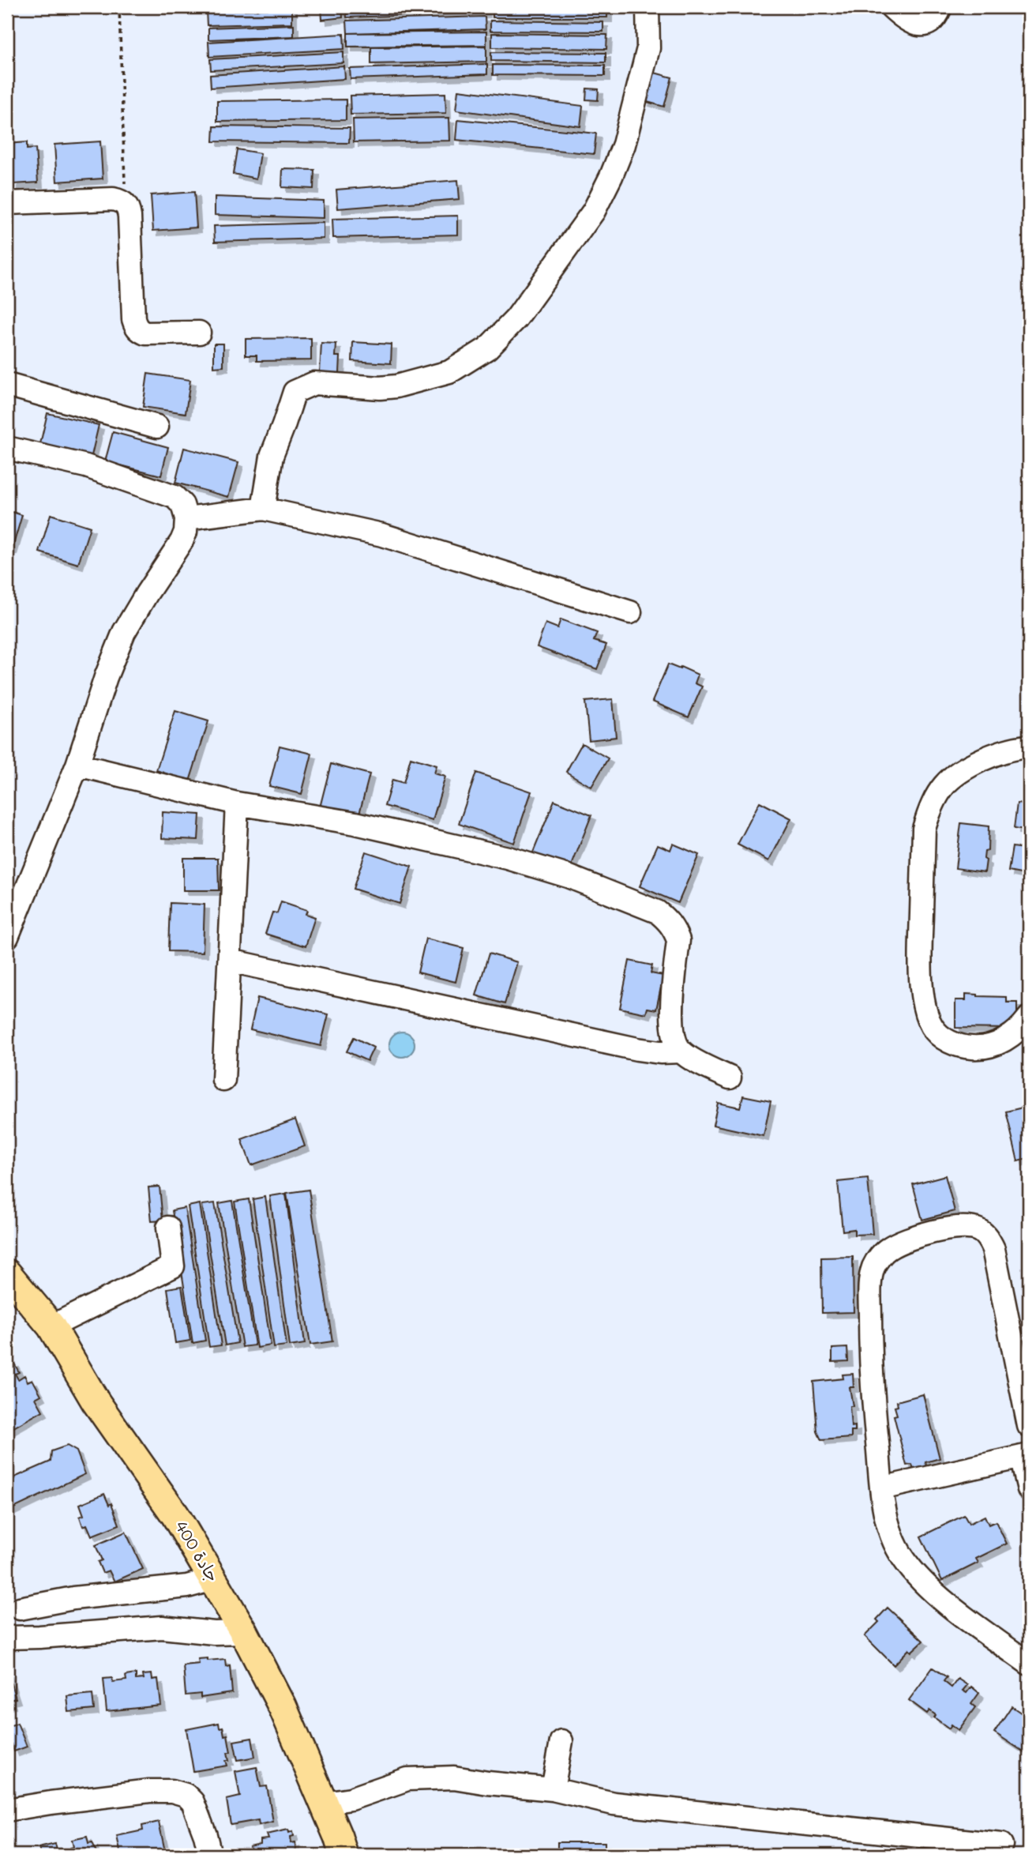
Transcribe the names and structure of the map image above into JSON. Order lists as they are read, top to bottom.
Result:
{
  "streets": {
    "main road": ["جادة 400"]
  }
}
